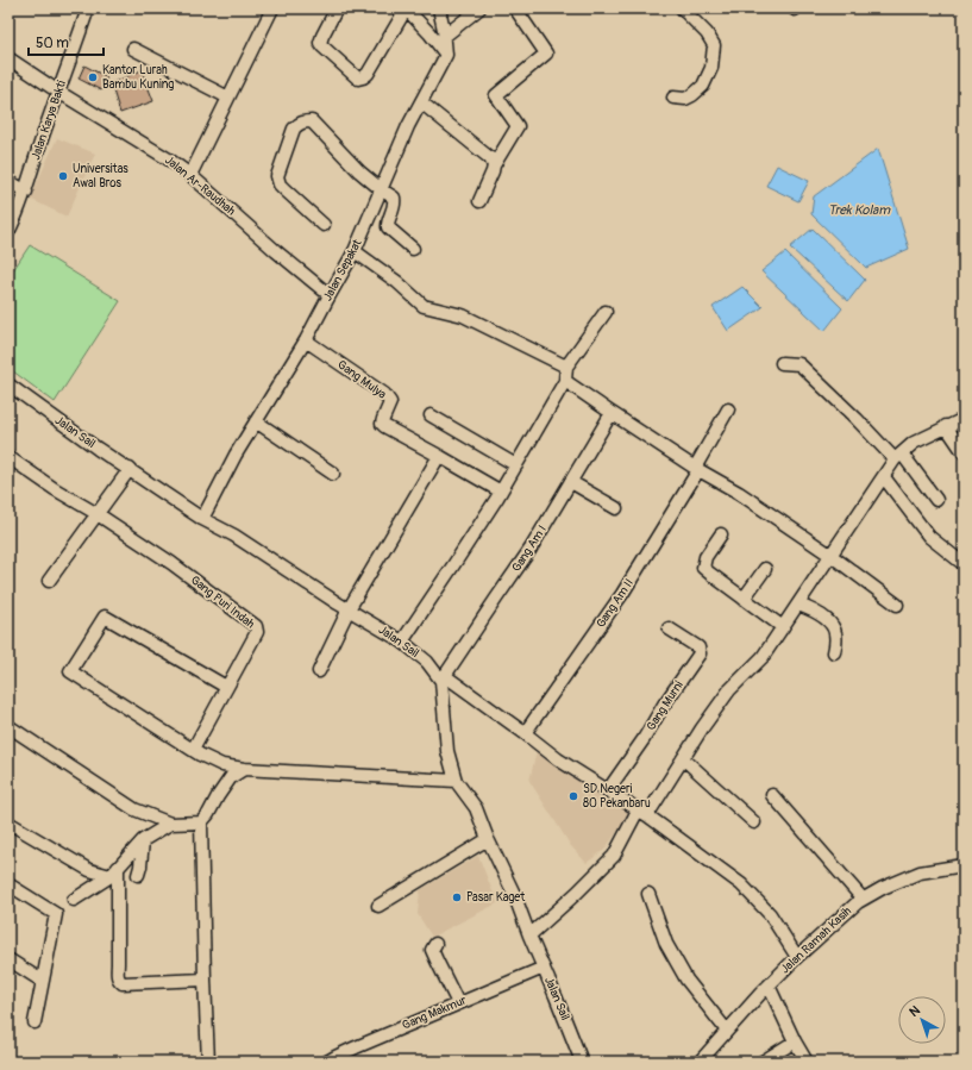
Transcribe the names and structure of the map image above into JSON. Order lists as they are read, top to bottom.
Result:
{
  "streets": {
    "street": [
      "Jalan Karya Bakti",
      "Jalan Ar-Raudhah",
      "Jalan Sepakat",
      "Gang Mulya",
      "Jalan Sail",
      "Gang Am I",
      "Gang Puri Indah",
      "Gang Am II",
      "Gang Murni",
      "Jalan Ramah Kasih",
      "Gang Makmur"
    ]
  },
  "crossings": [
    ["Jalan Karya Bakti", "Jalan Ar-Raudhah"],
    ["Jalan Ar-Raudhah", "Jalan Sepakat"],
    ["Jalan Sepakat", "Gang Mulya"],
    ["Jalan Sepakat", "Jalan Sail"],
    ["Jalan Sail", "Gang Am I"],
    ["Jalan Sail", "Gang Makmur"]
  ],
  "water": ["Trek Kolam"],
  "places": [
    "Kantor Lurah Bambu Kuning",
    "Universitas Awal Bros",
    "SD Negeri 80 Pekanbaru",
    "Pasar Kaget"
  ],
  "scale_bar": "50 m",
  "north": "top left"
}
